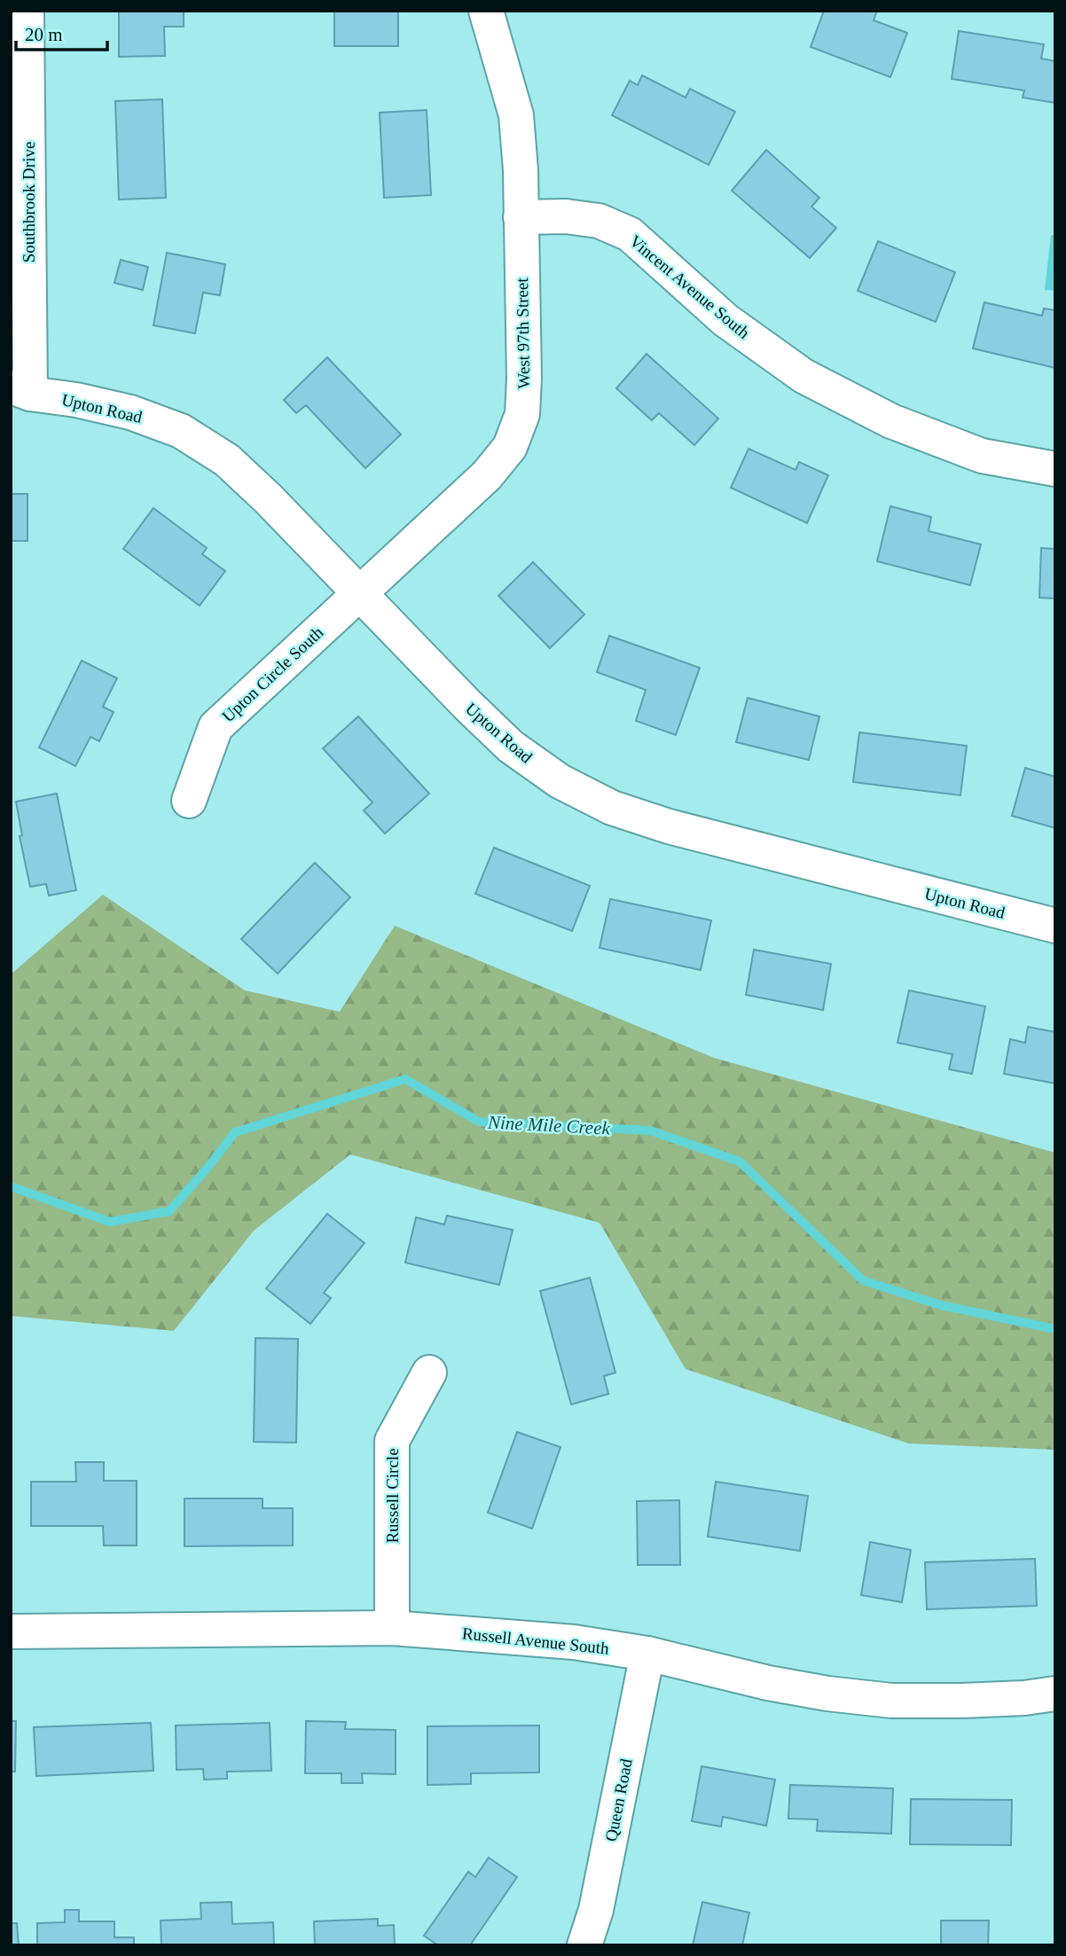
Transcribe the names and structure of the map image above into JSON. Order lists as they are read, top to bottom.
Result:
{
  "streets": {
    "street": [
      "Southbrook Drive",
      "Vincent Avenue South",
      "West 97th Street",
      "Upton Road",
      "Upton Circle South",
      "Russell Circle",
      "Russell Avenue South",
      "Queen Road"
    ]
  },
  "crossings": [
    ["Southbrook Drive", "Upton Road"],
    ["Vincent Avenue South", "West 97th Street"],
    ["West 97th Street", "Upton Road"],
    ["West 97th Street", "Upton Circle South"],
    ["Upton Road", "Upton Circle South"],
    ["Russell Circle", "Russell Avenue South"],
    ["Russell Avenue South", "Queen Road"]
  ],
  "water": ["Nine Mile Creek"],
  "scale_bar": "20 m"
}
